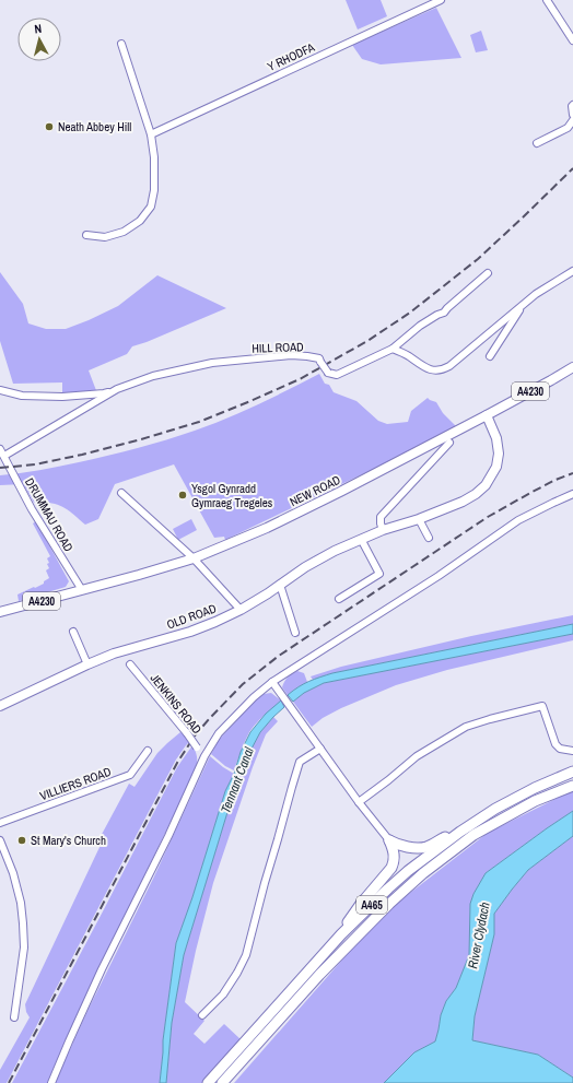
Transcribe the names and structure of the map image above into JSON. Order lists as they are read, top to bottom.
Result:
{
  "streets": {
    "highway": ["A465"],
    "main road": ["A4230", "NEW ROAD", "OLD ROAD"],
    "street": [
      "Y RHODFA",
      "HILL ROAD",
      "DRUMMAU ROAD",
      "JENKINS ROAD",
      "VILLIERS ROAD"
    ]
  },
  "crossings": [
    ["HILL ROAD", "DRUMMAU ROAD"],
    ["NEW ROAD", "DRUMMAU ROAD"],
    ["NEW ROAD", "OLD ROAD"]
  ],
  "water": ["Tennant Canal", "River Clydach"],
  "places": ["Neath Abbey Hill", "Ysgol Gynradd Gymraeg Tregeles", "St Mary's Church"],
  "north": "top"
}
